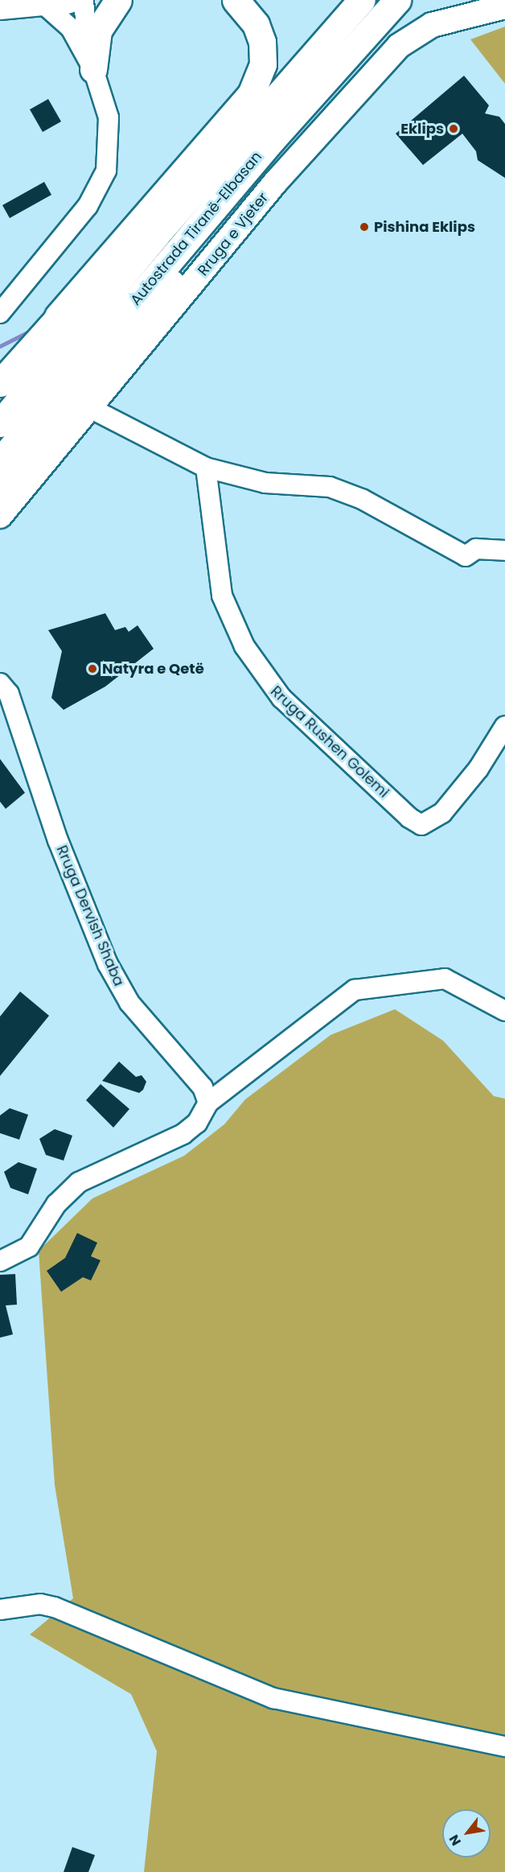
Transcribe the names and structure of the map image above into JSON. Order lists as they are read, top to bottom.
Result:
{
  "streets": {
    "highway": ["Autostrada Tiranë-Elbasan"],
    "main road": ["Rruga e Vjeter"],
    "street": ["Rruga Rushen Golemi", "Rruga Dervish Shaba"]
  },
  "places": ["Eklips", "Pishina Eklips", "Natyra e Qetë"],
  "north": "bottom left"
}
